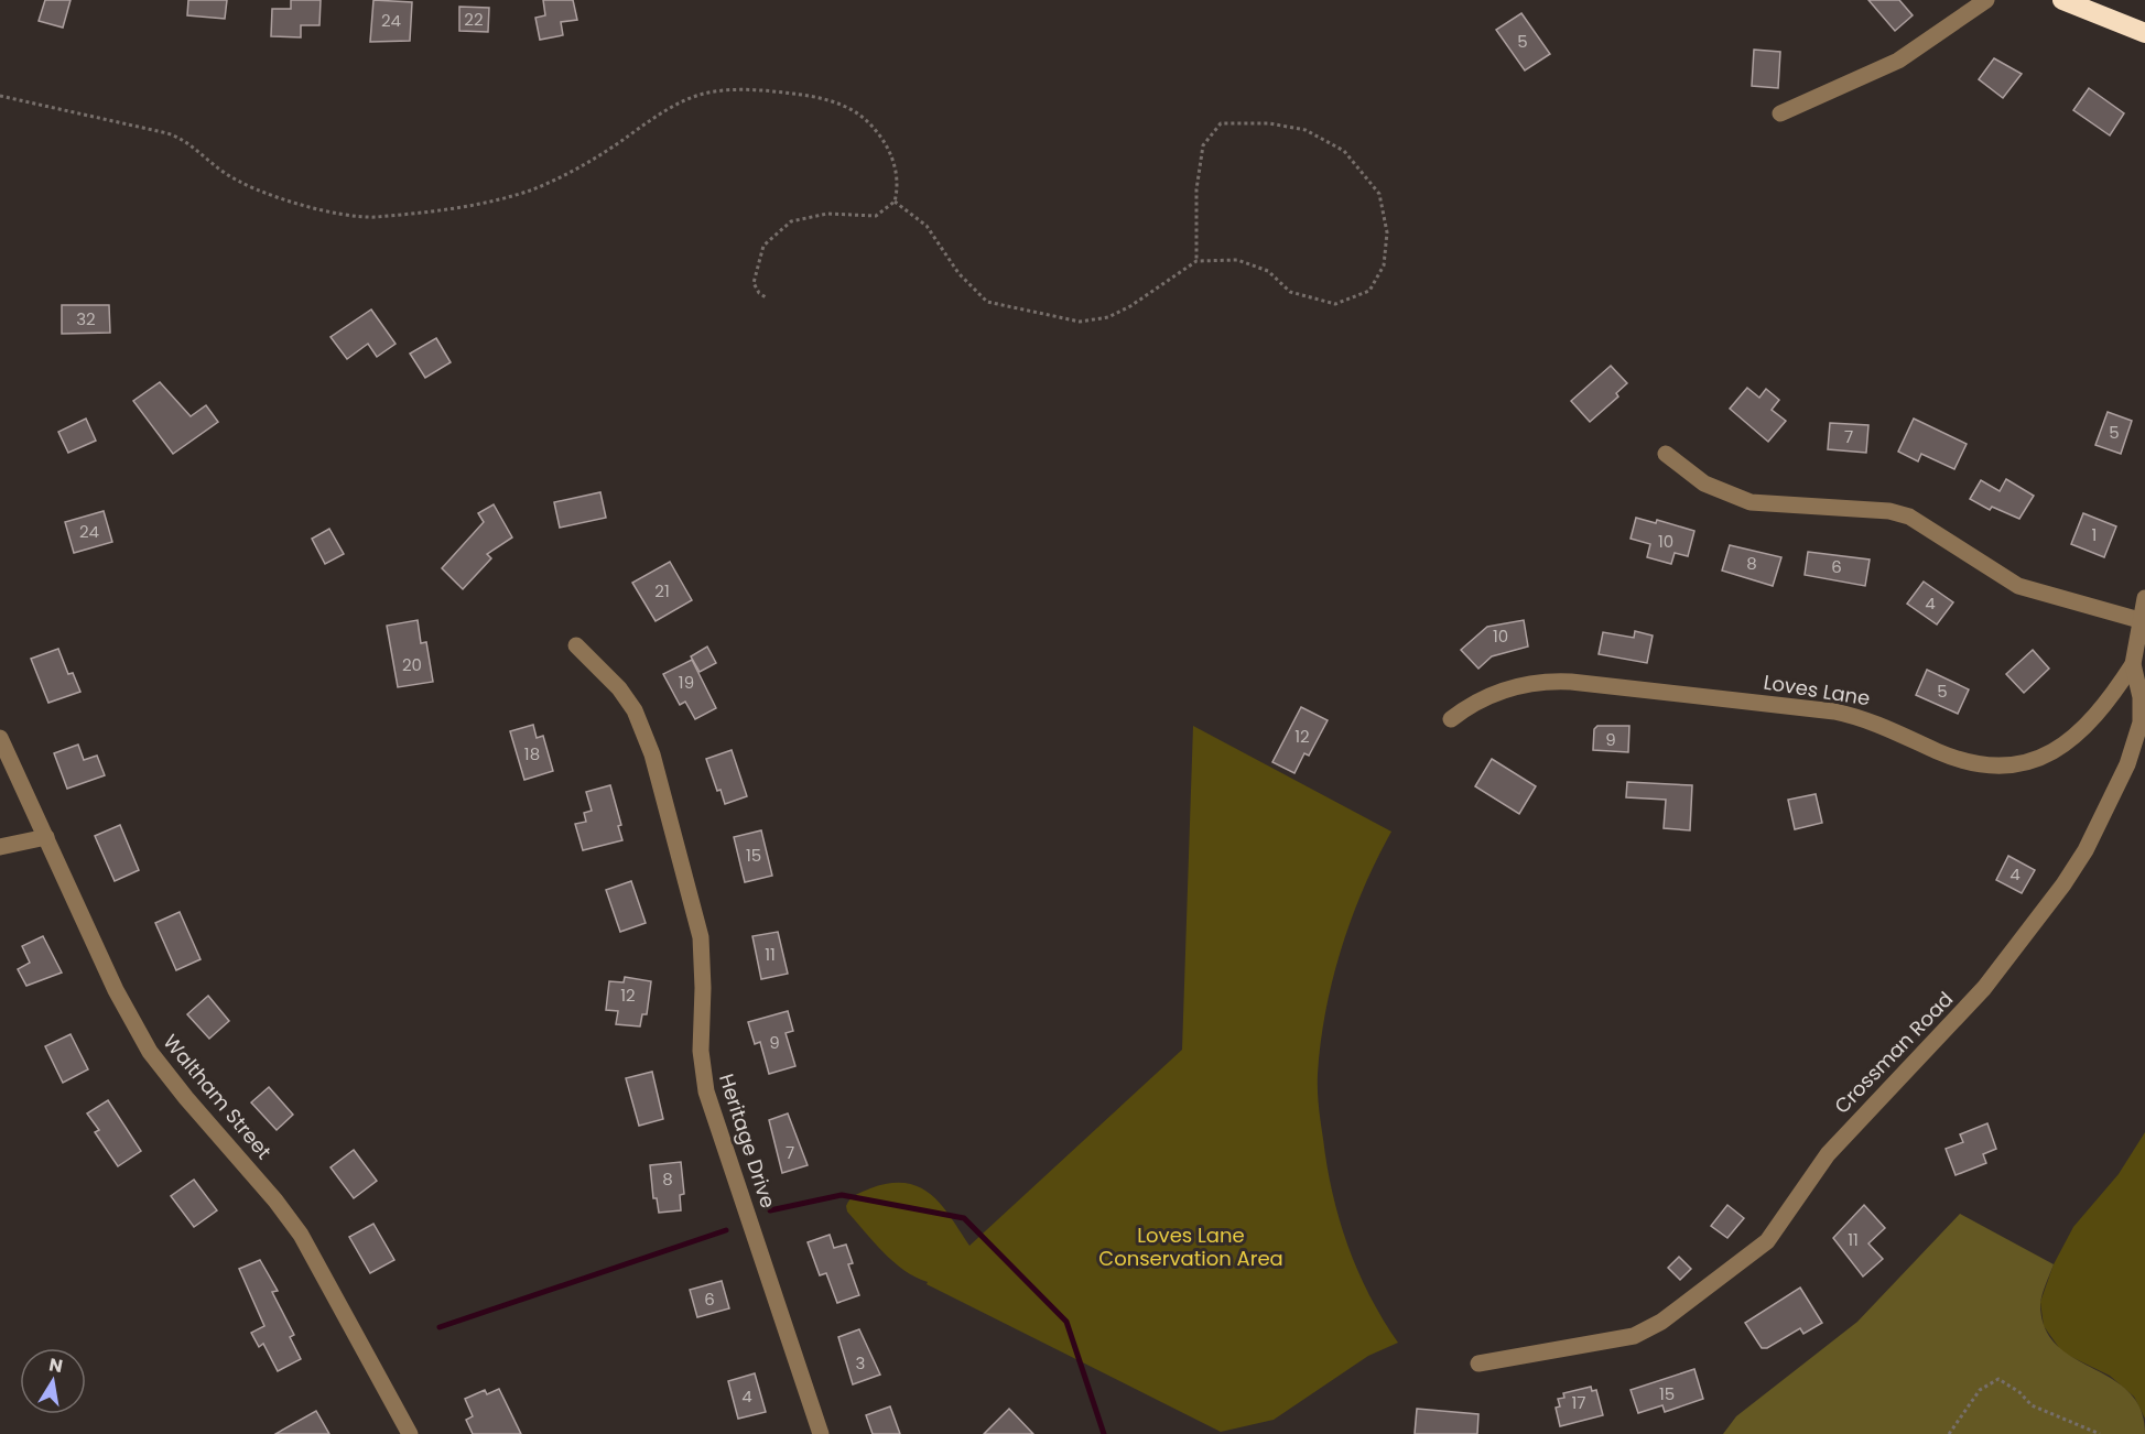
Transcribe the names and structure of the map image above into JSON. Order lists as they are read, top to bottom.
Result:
{
  "streets": {
    "street": [
      "Loves Lane",
      "Crossman Road",
      "Waltham Street",
      "Heritage Drive"
    ]
  },
  "crossings": [
    ["Loves Lane", "Crossman Road"]
  ],
  "parks": ["Loves Lane Conservation Area"],
  "house_numbers": [
    "22",
    "24",
    "5",
    "32",
    "5",
    "7",
    "24",
    "1",
    "10",
    "8",
    "6",
    "21",
    "4",
    "10",
    "20",
    "19",
    "5",
    "12",
    "9",
    "18",
    "15",
    "4",
    "11",
    "12",
    "9",
    "7",
    "8",
    "11",
    "6",
    "3",
    "15",
    "4",
    "17"
  ],
  "north": "top"
}
